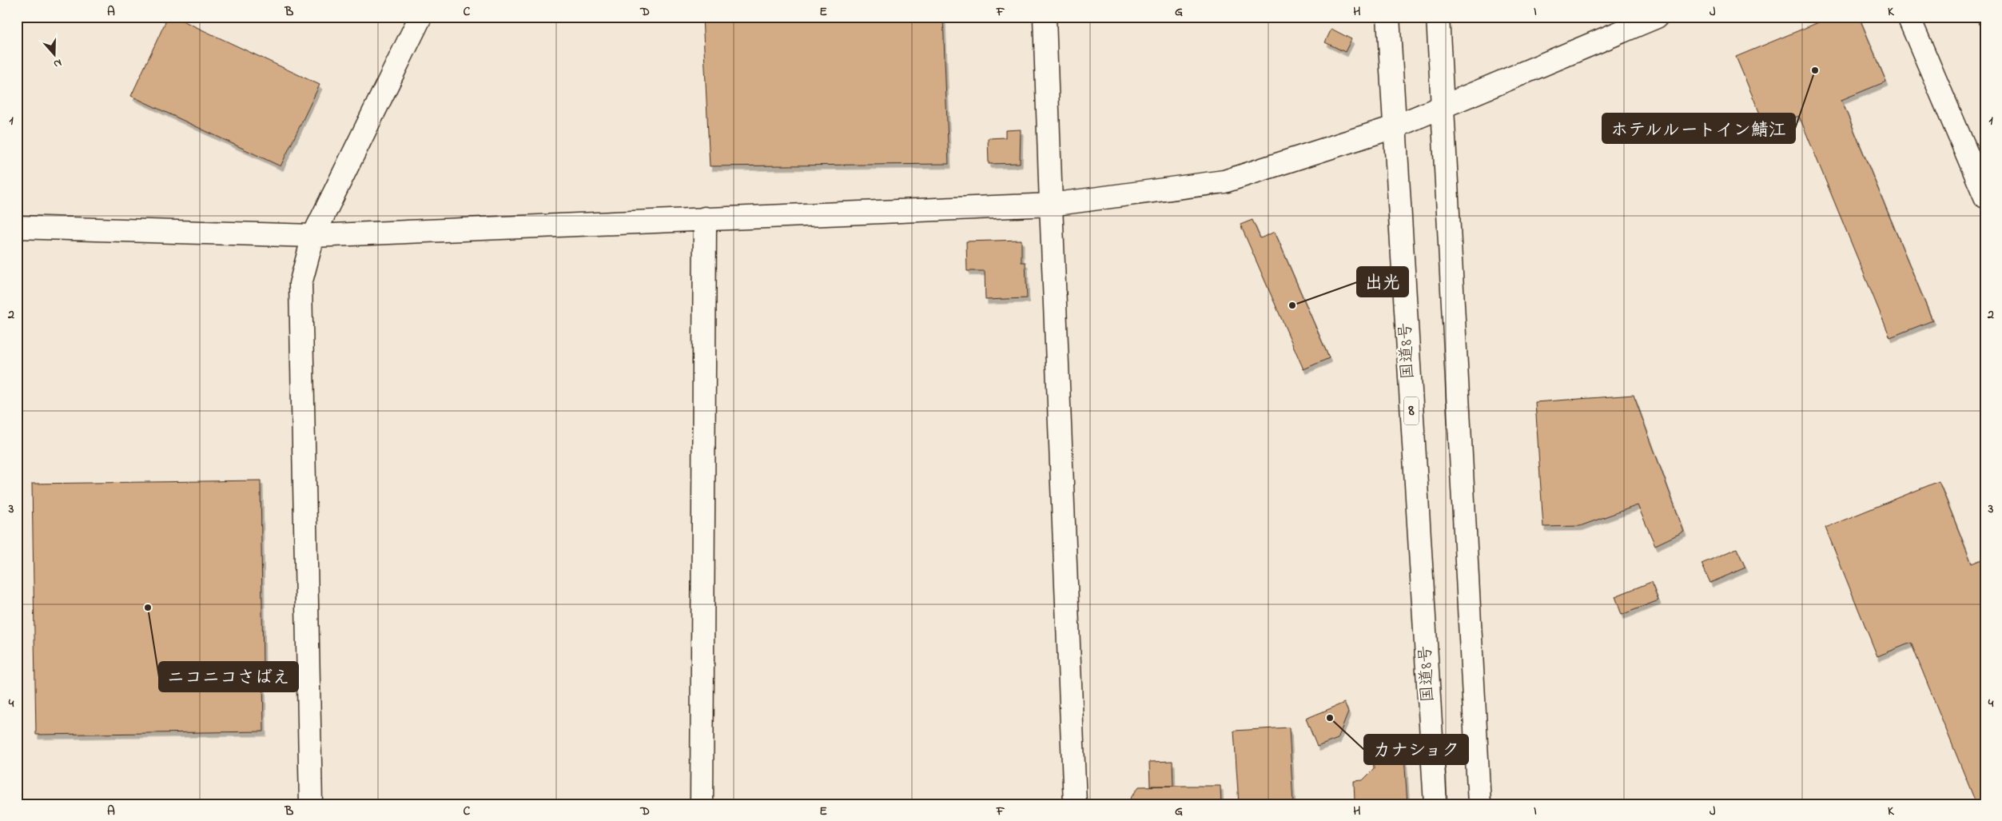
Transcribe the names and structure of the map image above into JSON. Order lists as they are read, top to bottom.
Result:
{
  "streets": {
    "main road": ["国道8号", "8"]
  },
  "places": [
    "ホテルルートイン鯖江",
    "出光",
    "ニコニコさばえ",
    "カナショク"
  ],
  "north": "bottom",
  "grid": {
    "columns": [
      "A",
      "B",
      "C",
      "D",
      "E",
      "F",
      "G",
      "H",
      "I",
      "J",
      "K"
    ],
    "rows": [
      "1",
      "2",
      "3",
      "4"
    ]
  }
}
